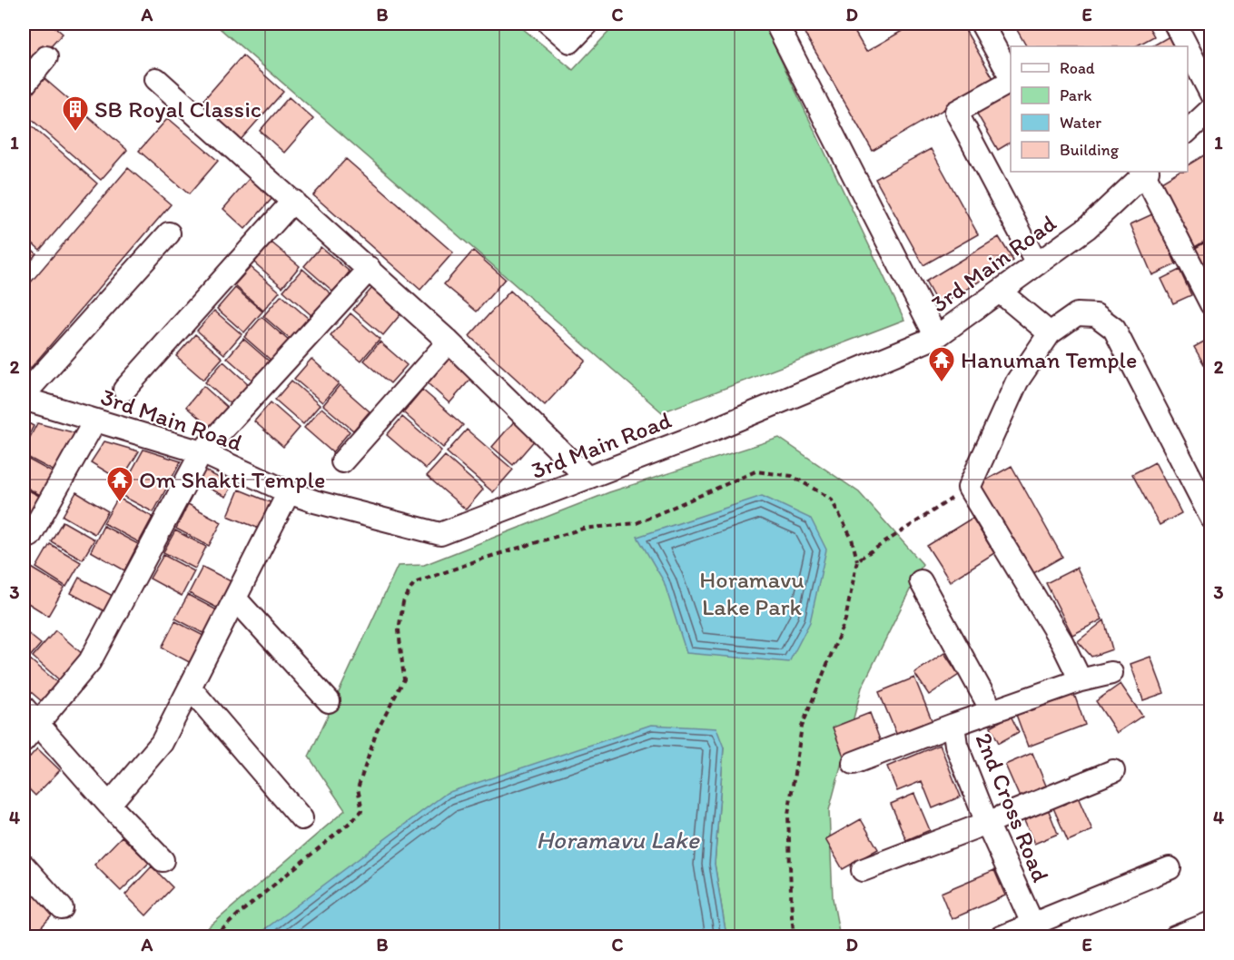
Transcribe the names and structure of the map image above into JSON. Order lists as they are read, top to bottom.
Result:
{
  "streets": {
    "street": ["3rd Main Road", "2nd Cross Road"]
  },
  "water": ["Horamavu Lake"],
  "parks": ["Horamavu Lake Park"],
  "places": {
    "building": ["SB Royal Classic"],
    "temple": ["Hanuman Temple", "Om Shakti Temple"]
  },
  "legend": [
    "Road",
    "Park",
    "Water",
    "Building"
  ],
  "grid": {
    "columns": [
      "A",
      "B",
      "C",
      "D",
      "E"
    ],
    "rows": [
      "1",
      "2",
      "3",
      "4"
    ]
  }
}
